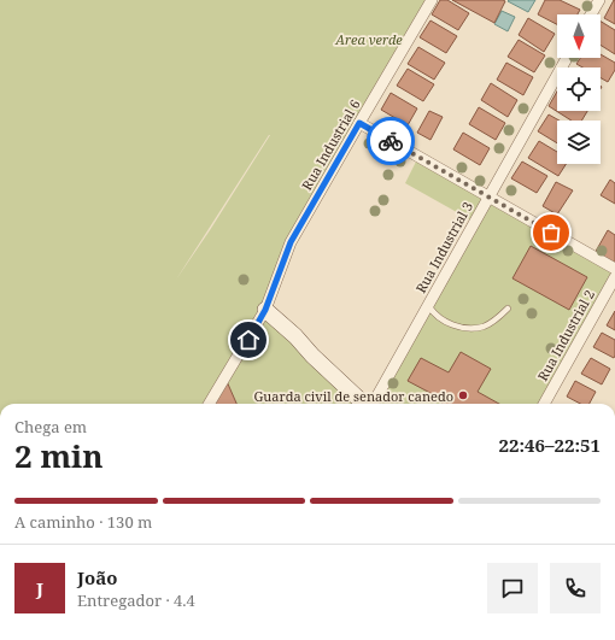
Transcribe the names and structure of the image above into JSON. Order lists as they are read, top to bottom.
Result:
{
  "streets": {
    "street": ["Rua Industrial 6", "Rua Industrial 3", "Rua Industrial 2"]
  },
  "parks": ["Area verde"],
  "places": ["Guarda civil de senador canedo"],
  "north": "bottom",
  "page": {
    "heading": ["2 min", "Chega em", "22:46–22:51"],
    "panel": ["João", "Entregador · 4.4"],
    "bar": "A caminho · 130 m",
    "round": "J"
  }
}
